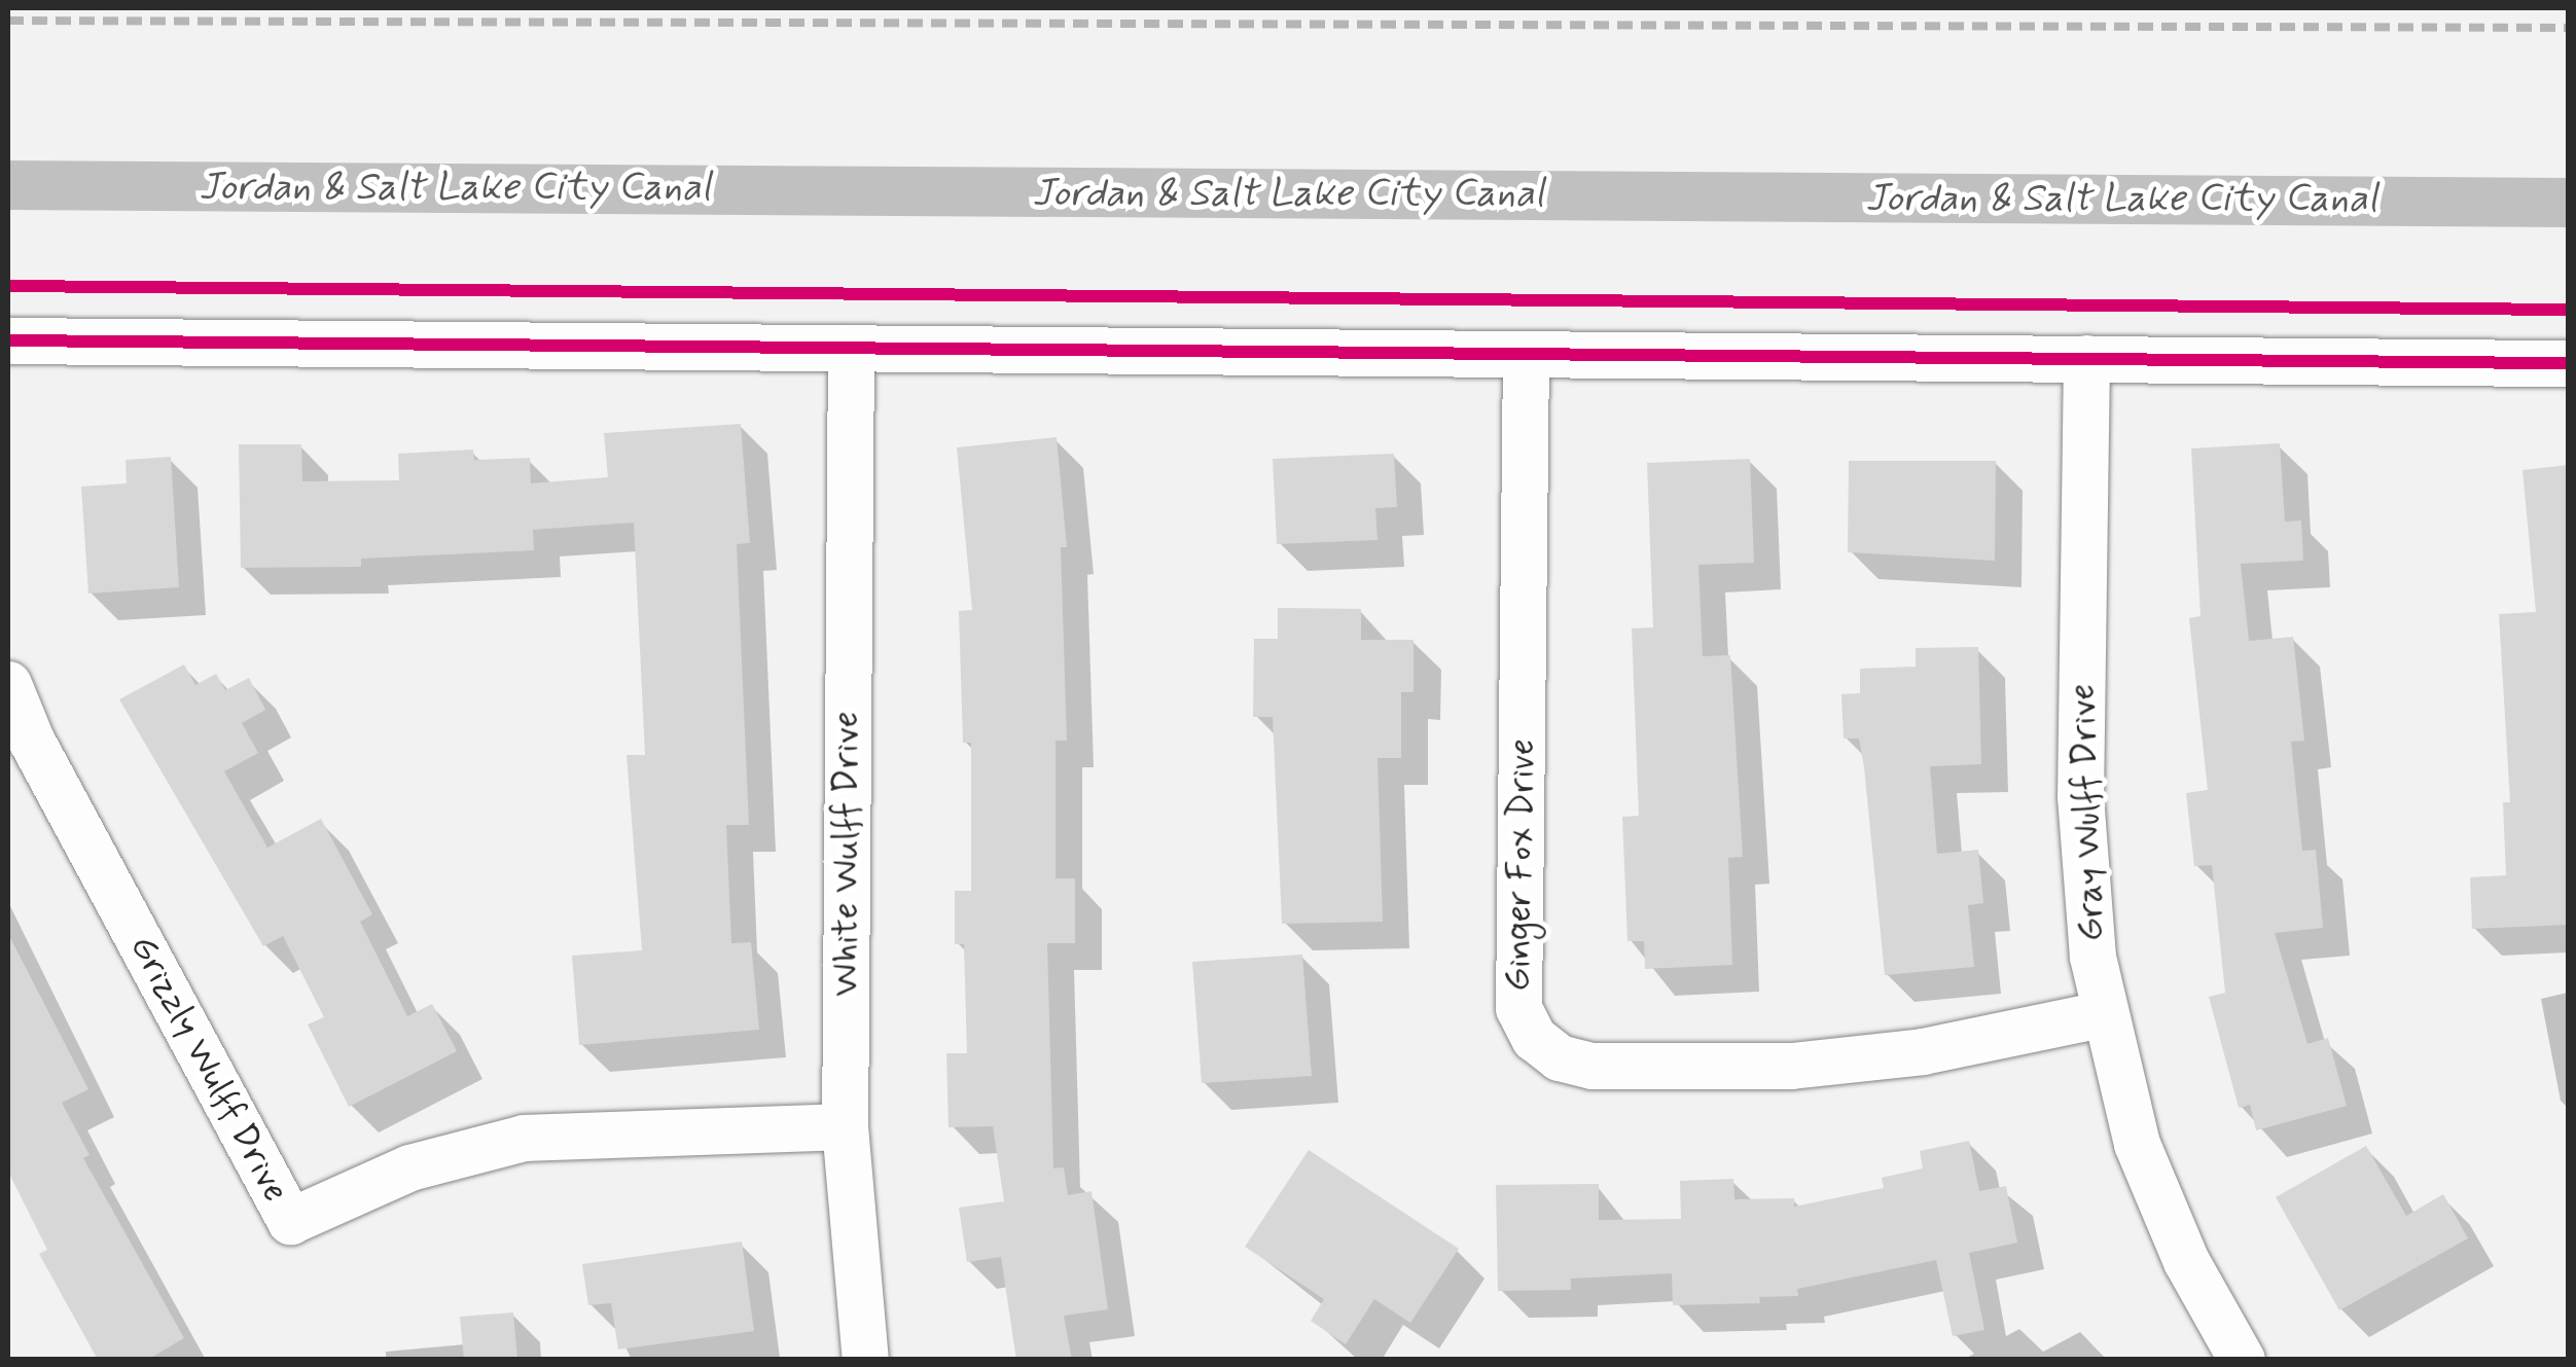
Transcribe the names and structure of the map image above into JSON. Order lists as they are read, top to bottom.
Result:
{
  "streets": {
    "street": [
      "Gray Wulff Drive",
      "White Wulff Drive",
      "Ginger Fox Drive",
      "Grizzly Wulff Drive"
    ]
  },
  "crossings": [
    ["Gray Wulff Drive", "Ginger Fox Drive"],
    ["White Wulff Drive", "Grizzly Wulff Drive"]
  ],
  "water": ["Jordan & Salt Lake City Canal"]
}
